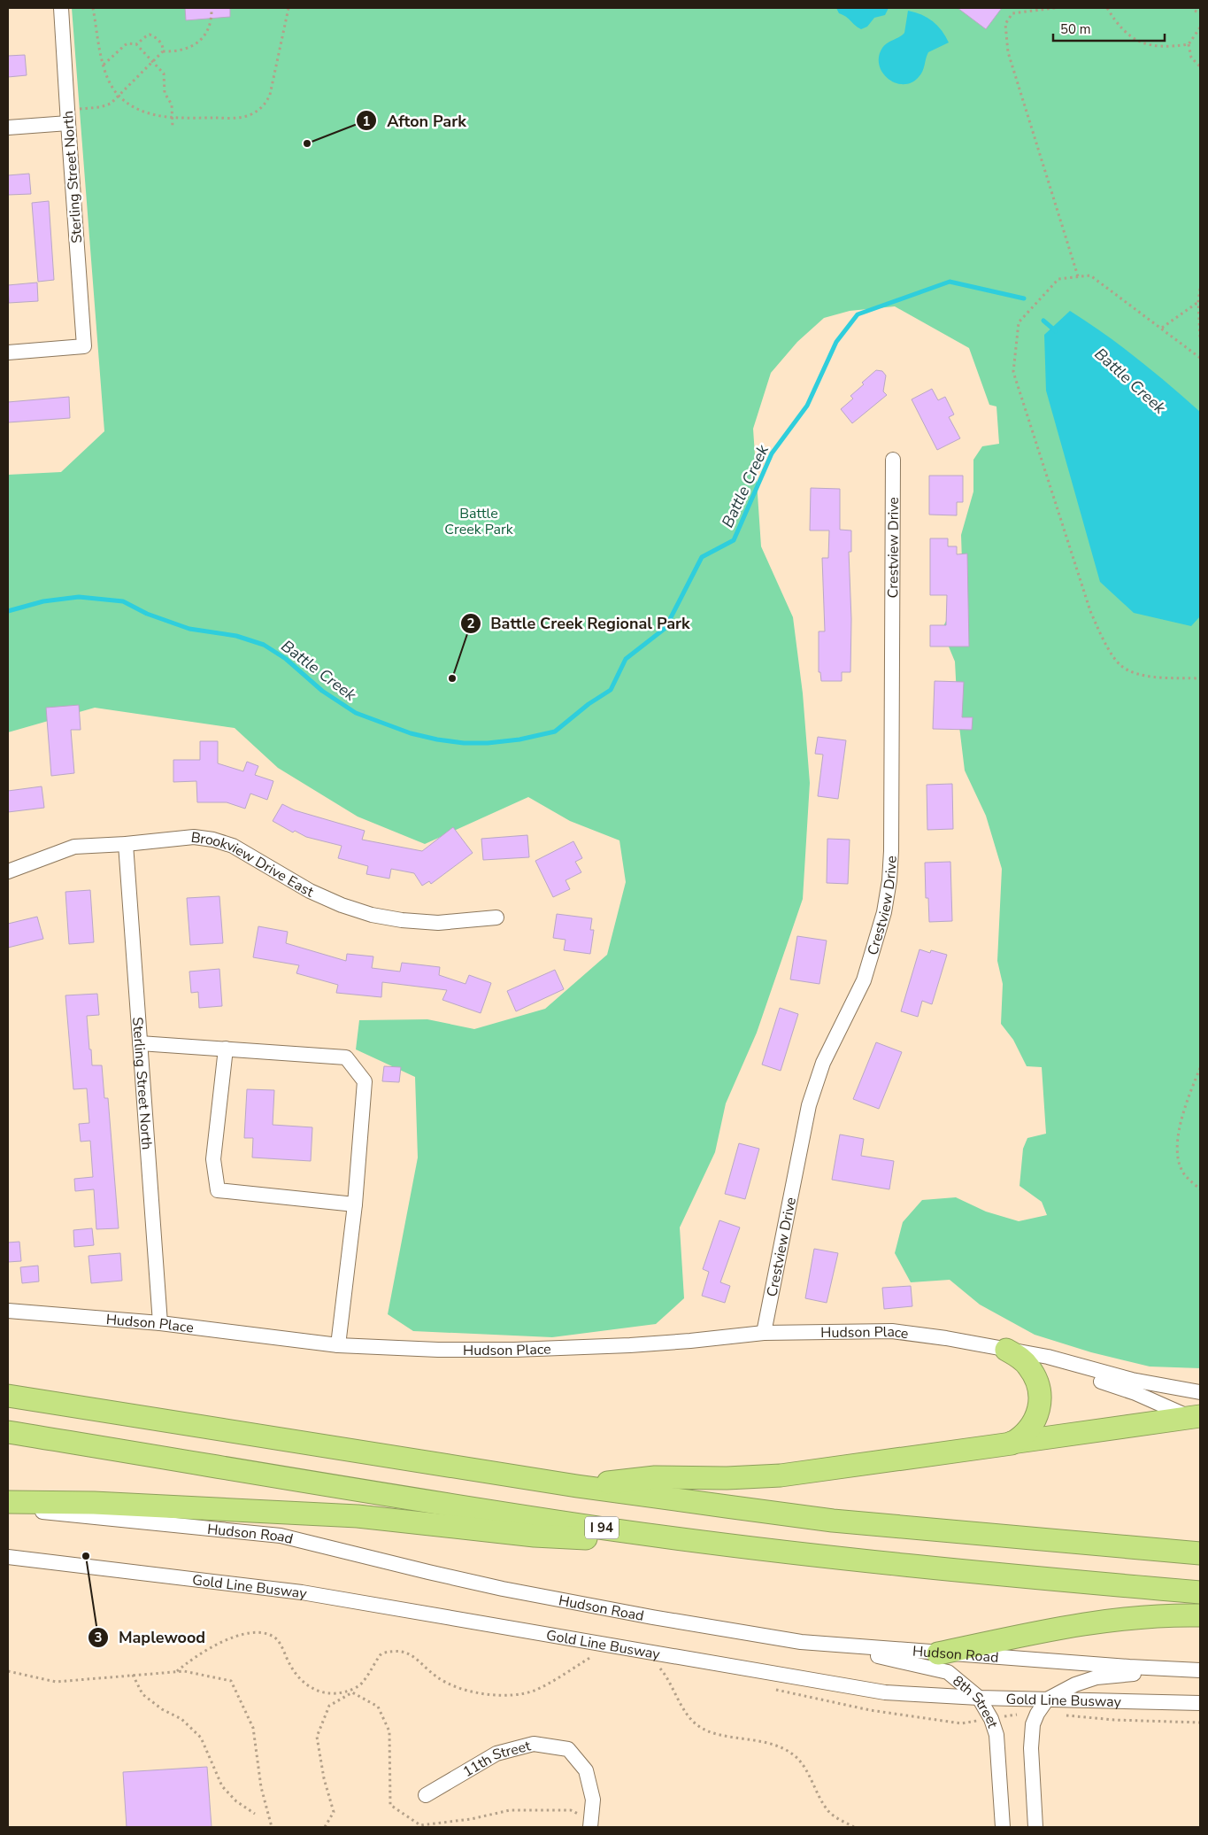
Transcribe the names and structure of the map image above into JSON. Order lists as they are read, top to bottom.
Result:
{
  "streets": {
    "highway": ["I 94"],
    "street": [
      "Sterling Street North",
      "Crestview Drive",
      "Brookview Drive East",
      "Hudson Place",
      "Hudson Road",
      "Gold Line Busway",
      "8th Street",
      "11th Street"
    ]
  },
  "crossings": [
    ["Sterling Street North", "Brookview Drive East"],
    ["Sterling Street North", "Hudson Place"],
    ["Crestview Drive", "Hudson Place"],
    ["Hudson Road", "8th Street"],
    ["Gold Line Busway", "8th Street"]
  ],
  "water": ["Battle Creek"],
  "parks": ["Battle Creek Park"],
  "places": ["Afton Park", "Battle Creek Regional Park", "Maplewood"],
  "scale_bar": "50 m"
}
